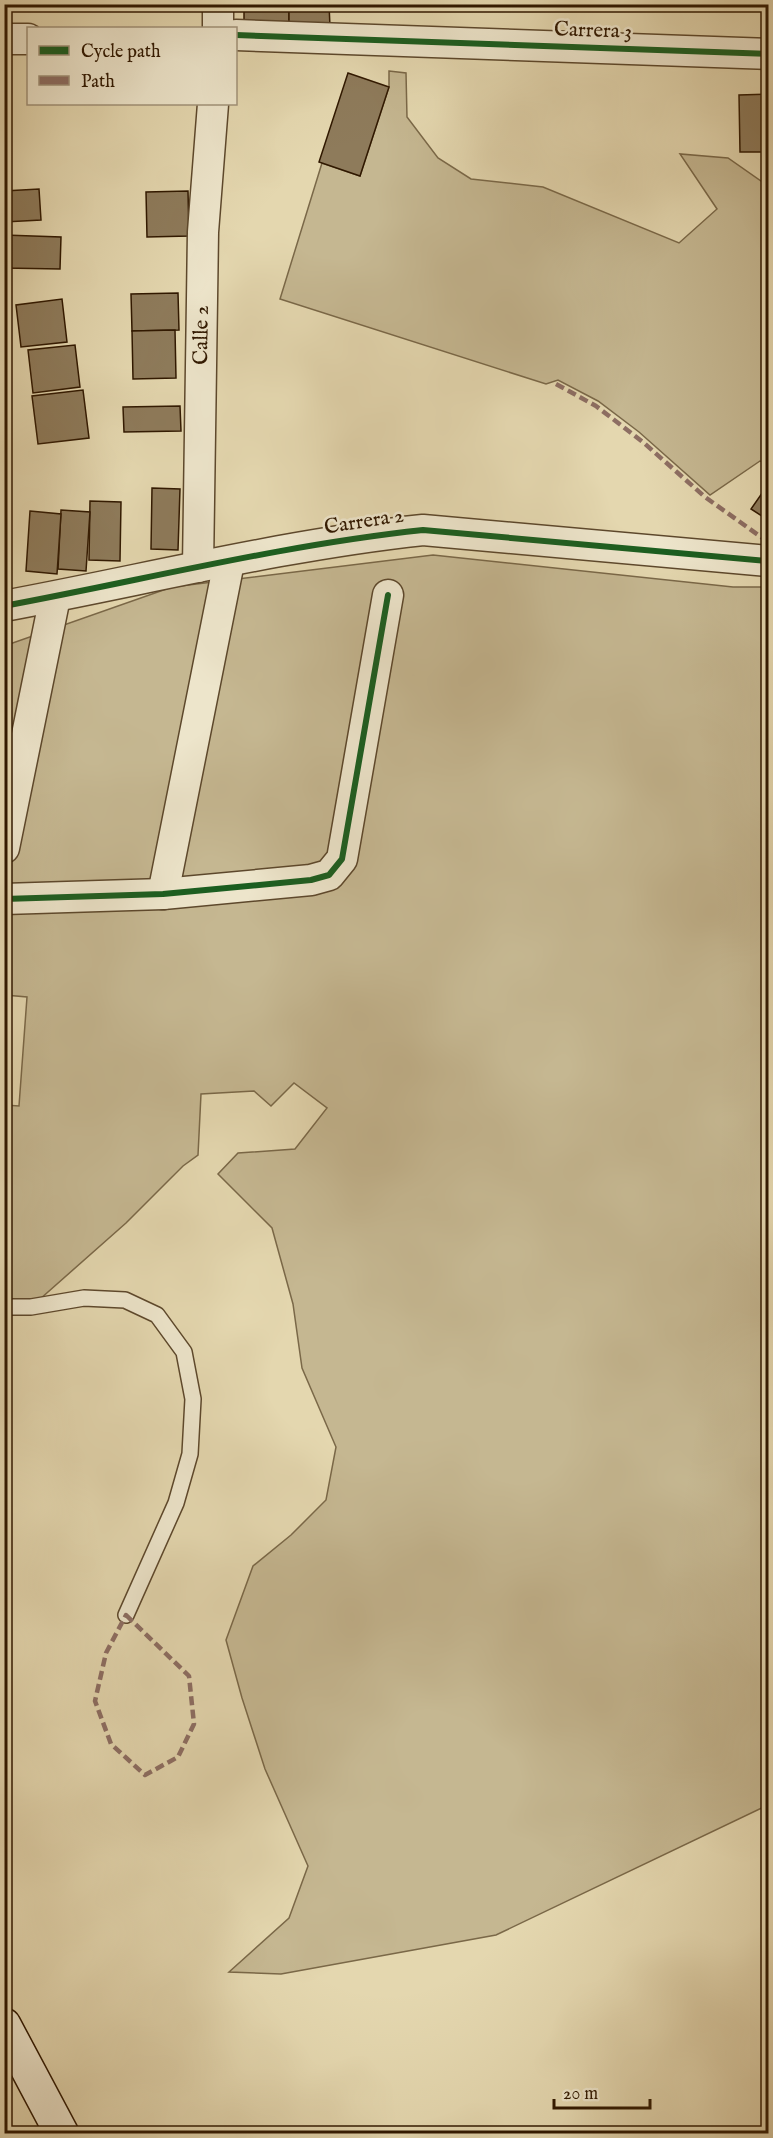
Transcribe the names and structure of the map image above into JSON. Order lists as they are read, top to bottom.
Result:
{
  "streets": {
    "street": ["Carrera 3", "Calle 2", "Carrera 2"]
  },
  "crossings": [
    ["Calle 2", "Carrera 2"]
  ],
  "legend": ["Cycle path", "Path"],
  "scale_bar": "20 m"
}
